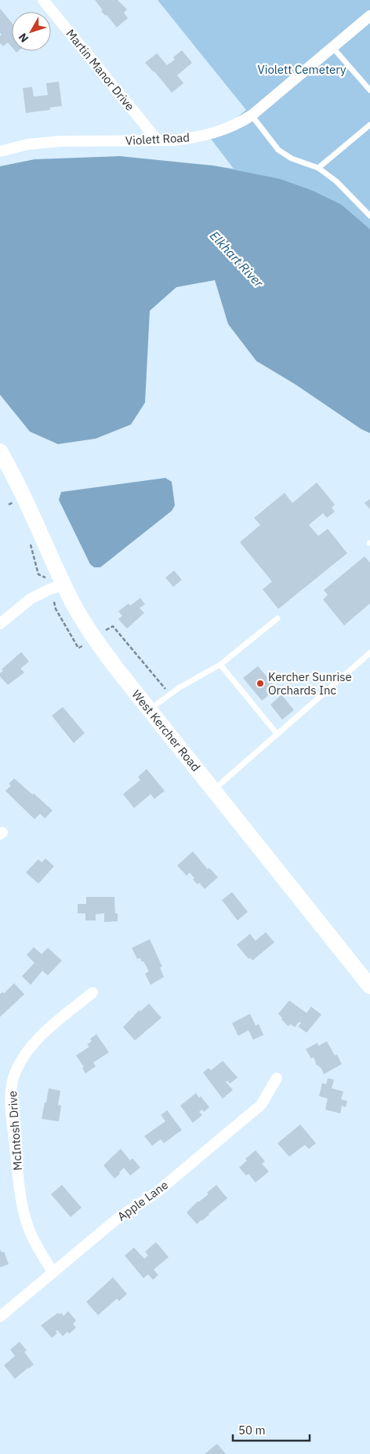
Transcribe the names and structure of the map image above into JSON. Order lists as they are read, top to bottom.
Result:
{
  "streets": {
    "main road": ["West Kercher Road"],
    "street": [
      "Martin Manor Drive",
      "Violett Road",
      "McIntosh Drive",
      "Apple Lane"
    ]
  },
  "crossings": [
    ["Martin Manor Drive", "Violett Road"],
    ["McIntosh Drive", "Apple Lane"]
  ],
  "water": ["Elkhart River"],
  "parks": ["Violett Cemetery"],
  "places": ["Kercher Sunrise Orchards Inc"],
  "scale_bar": "50 m",
  "north": "bottom left"
}
